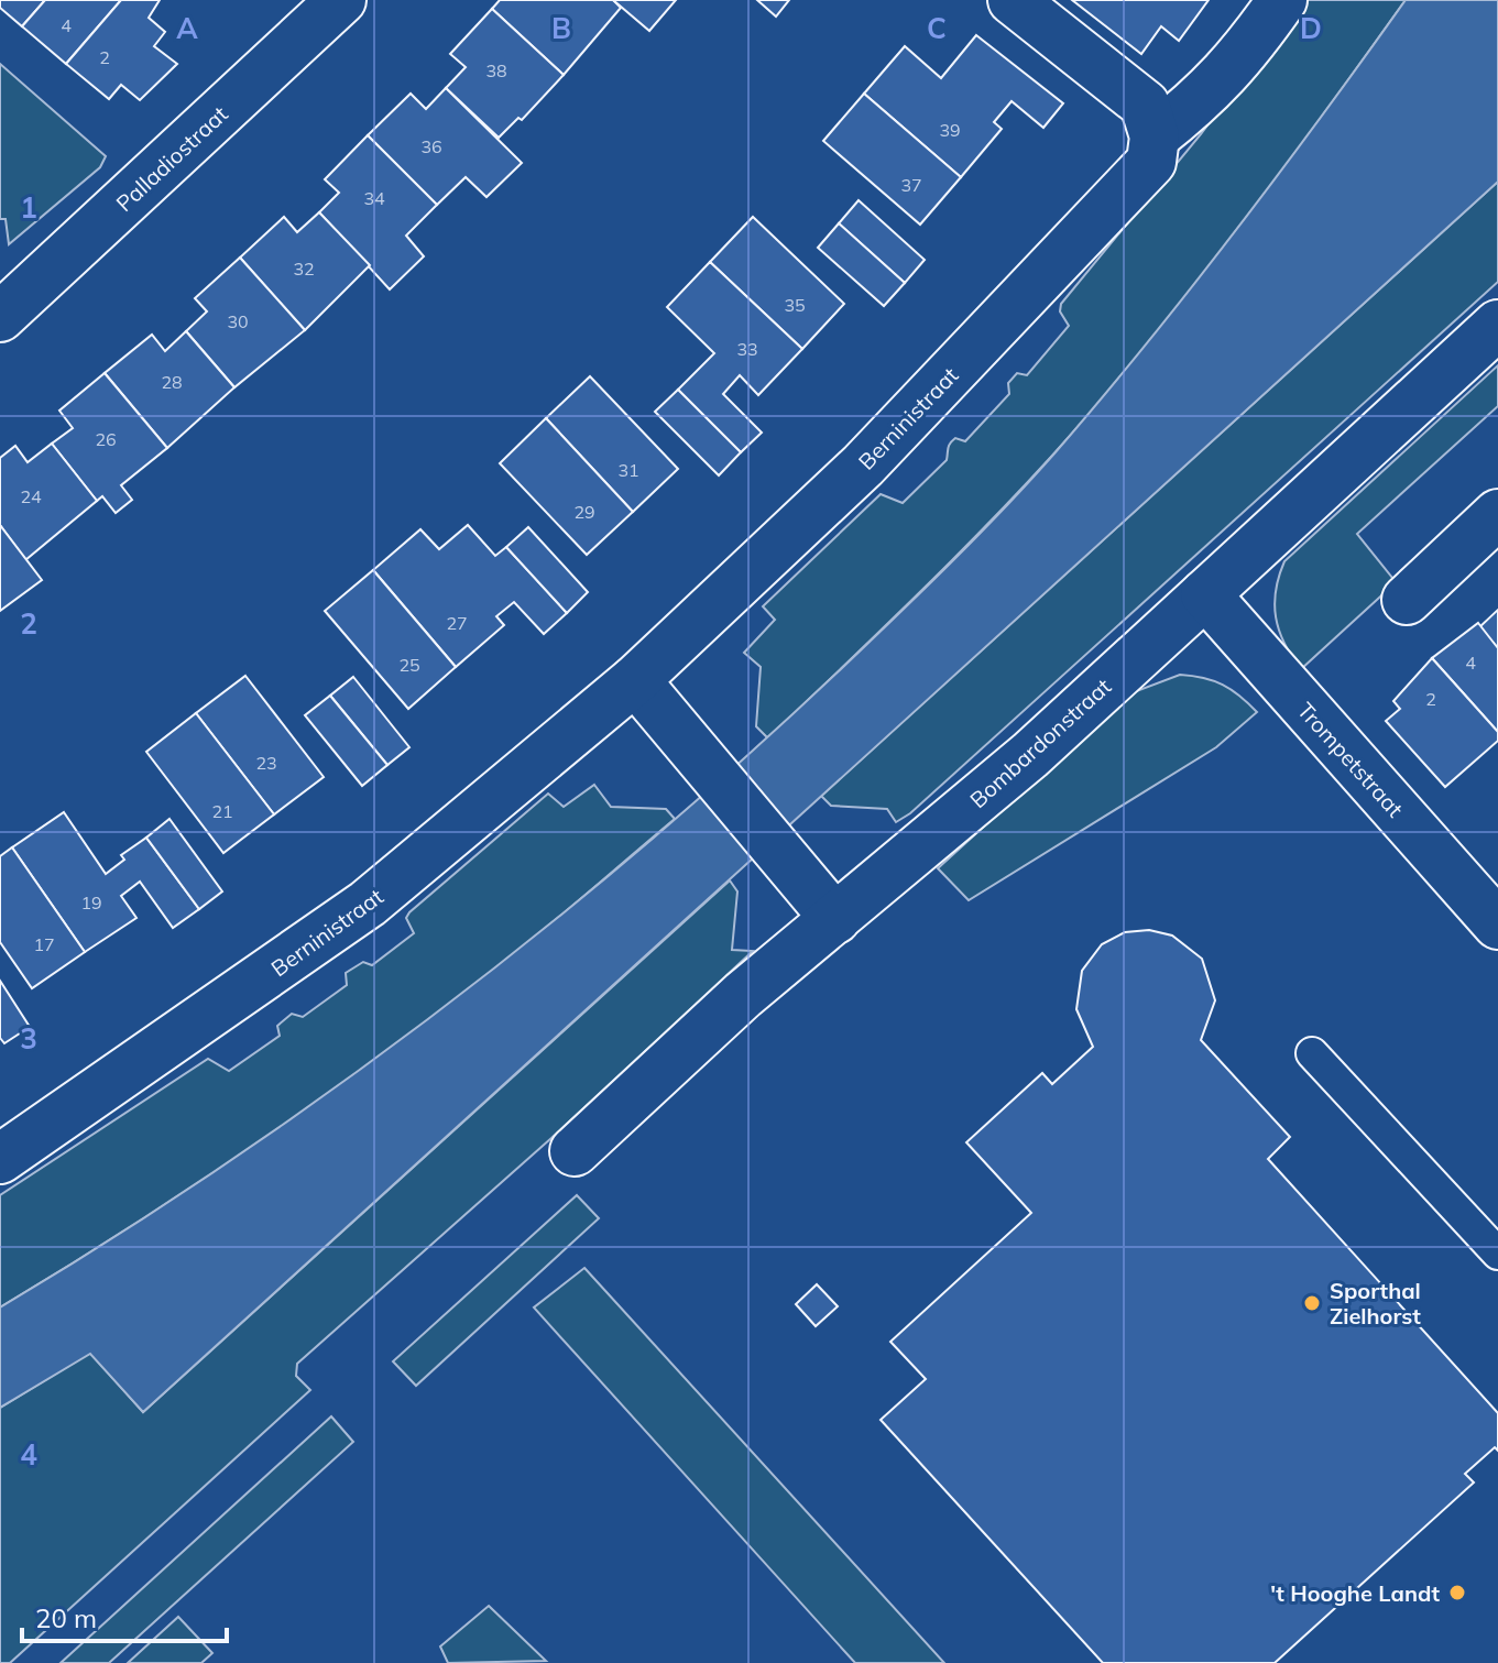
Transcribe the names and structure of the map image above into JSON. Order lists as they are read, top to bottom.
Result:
{
  "streets": {
    "street": [
      "Palladiostraat",
      "Berninistraat",
      "Bombardonstraat",
      "Trompetstraat"
    ]
  },
  "crossings": [
    ["Bombardonstraat", "Trompetstraat"]
  ],
  "places": ["Sporthal Zielhorst", "'t Hooghe Landt"],
  "house_numbers": [
    "4",
    "2",
    "38",
    "39",
    "36",
    "37",
    "34",
    "32",
    "35",
    "30",
    "33",
    "28",
    "26",
    "31",
    "24",
    "29",
    "27",
    "4",
    "25",
    "2",
    "23",
    "21",
    "19",
    "17"
  ],
  "scale_bar": "20 m",
  "grid": {
    "columns": [
      "A",
      "B",
      "C",
      "D"
    ],
    "rows": [
      "1",
      "2",
      "3",
      "4"
    ]
  }
}
